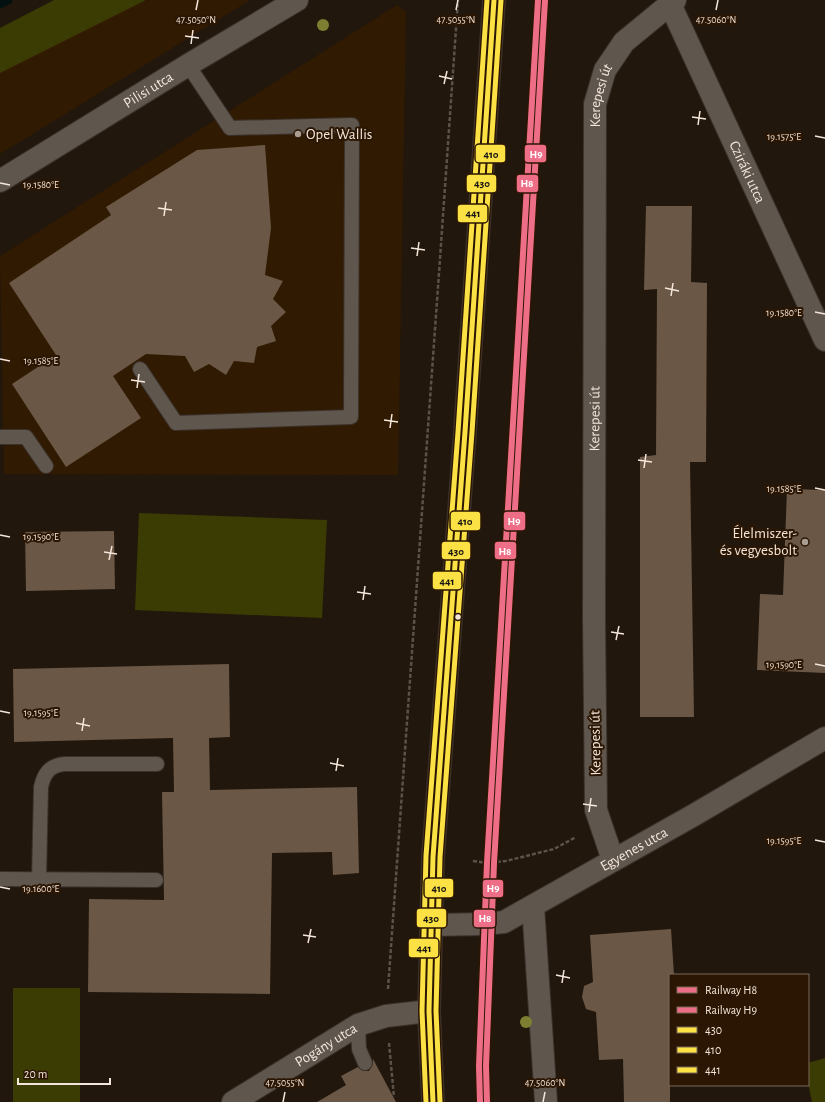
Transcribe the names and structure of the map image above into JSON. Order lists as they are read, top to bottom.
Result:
{
  "streets": {
    "street": [
      "Pilisi utca",
      "Kerepesi út",
      "Cziráki utca",
      "Egyenes utca",
      "Pogány utca"
    ]
  },
  "crossings": [
    ["Kerepesi út", "Cziráki utca"],
    ["Kerepesi út", "Egyenes utca"]
  ],
  "places": ["Opel Wallis", "Élelmiszer- és vegyesbolt"],
  "lines": [
    "rail line H8",
    "rail line H9",
    "transit line 430",
    "transit line 410",
    "transit line 441"
  ],
  "legend": [
    "Railway H8",
    "Railway H9",
    "430",
    "410",
    "441"
  ],
  "scale_bar": "20 m",
  "coordinates": [
    "47.5050°N",
    "47.5055°N",
    "47.5060°N",
    "19.1575°E",
    "19.1580°E",
    "19.1585°E",
    "19.1590°E",
    "19.1595°E",
    "19.1600°E"
  ]
}
